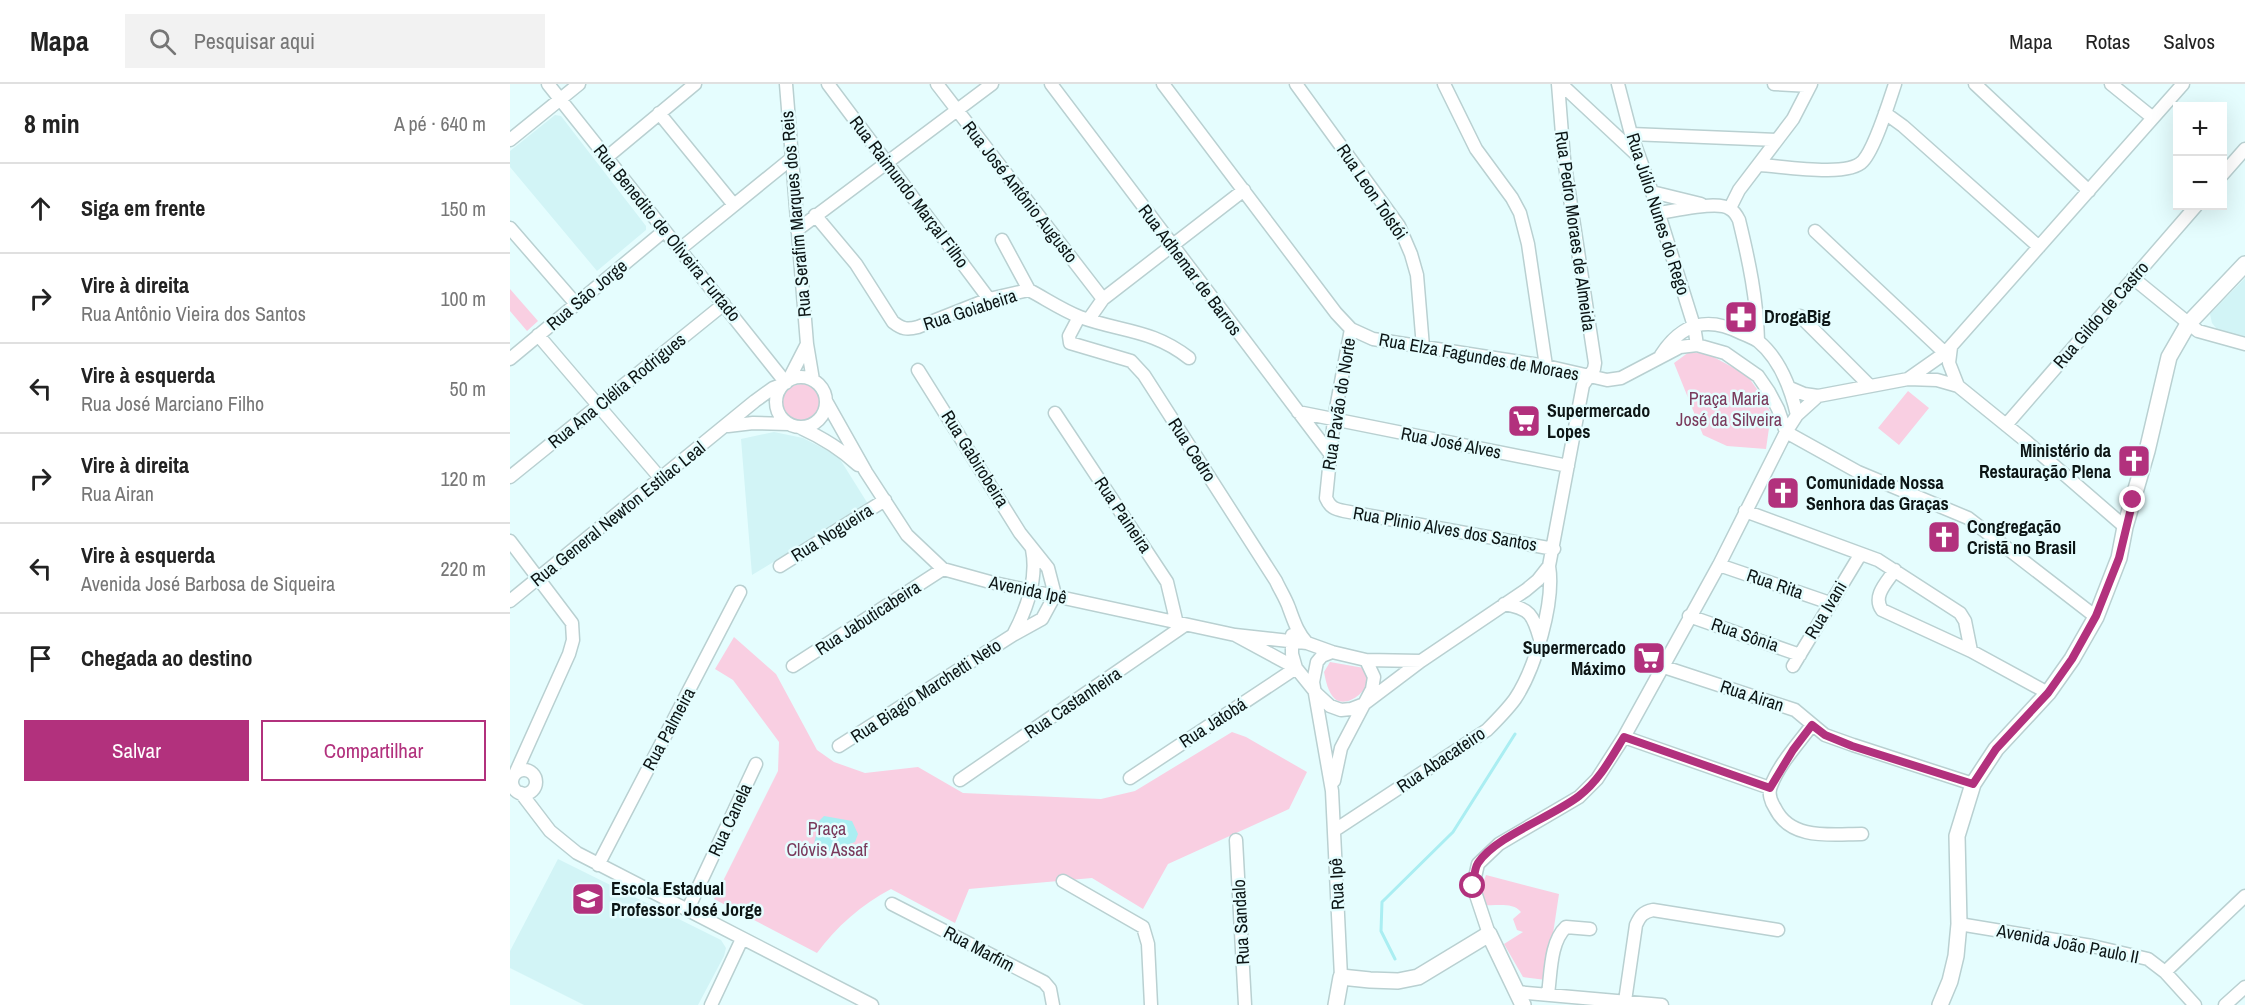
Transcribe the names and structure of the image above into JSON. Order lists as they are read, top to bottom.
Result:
{
  "streets": {
    "street": [
      "Rua Raimundo Marçal Filho",
      "Rua José Antônio Augusto",
      "Rua Leon Tolstói",
      "Rua Serafim Marques dos Reis",
      "Rua Júlio Nunes do Rego",
      "Rua Pedro Moraes de Almeida",
      "Rua Benedito de Oliveira Furtado",
      "Rua Adhemar de Barros",
      "Rua São Jorge",
      "Rua Goiabeira",
      "Rua Gildo de Castro",
      "Rua Elza Fagundes de Moraes",
      "Rua Ana Clélia Rodrigues",
      "Rua Pavão do Norte",
      "Rua José Alves",
      "Rua Cedro",
      "Rua Gabirobeira",
      "Rua General Newton Estilac Leal",
      "Rua Paineira",
      "Rua Plinio Alves dos Santos",
      "Rua Nogueira",
      "Rua Rita",
      "Avenida Ipê",
      "Rua Ivani",
      "Rua Jabuticabeira",
      "Rua Sônia",
      "Rua Biagio Marchetti Neto",
      "Rua Airan",
      "Rua Castanheira",
      "Rua Jatobá",
      "Rua Palmeira",
      "Rua Abacateiro",
      "Rua Canela",
      "Rua Ipê",
      "Rua Sandalo",
      "Avenida João Paulo II",
      "Rua Marfim"
    ]
  },
  "crossings": [
    ["Rua Raimundo Marçal Filho", "Rua Goiabeira"],
    ["Rua Leon Tolstói", "Rua Elza Fagundes de Moraes"],
    ["Rua Serafim Marques dos Reis", "Rua Benedito de Oliveira Furtado"],
    ["Rua Serafim Marques dos Reis", "Rua General Newton Estilac Leal"],
    ["Rua Serafim Marques dos Reis", "Avenida Ipê"],
    ["Rua Júlio Nunes do Rego", "Rua Elza Fagundes de Moraes"],
    ["Rua Pedro Moraes de Almeida", "Rua Elza Fagundes de Moraes"],
    ["Rua Pedro Moraes de Almeida", "Rua José Alves"],
    ["Rua Pedro Moraes de Almeida", "Rua Plinio Alves dos Santos"],
    ["Rua Pedro Moraes de Almeida", "Rua Abacateiro"],
    ["Rua Benedito de Oliveira Furtado", "Rua São Jorge"],
    ["Rua Benedito de Oliveira Furtado", "Rua Ana Clélia Rodrigues"],
    ["Rua Benedito de Oliveira Furtado", "Rua General Newton Estilac Leal"],
    ["Rua Benedito de Oliveira Furtado", "Avenida Ipê"],
    ["Rua Adhemar de Barros", "Rua Pavão do Norte"],
    ["Rua Adhemar de Barros", "Rua José Alves"],
    ["Rua Goiabeira", "Rua Cedro"],
    ["Rua Elza Fagundes de Moraes", "Rua Pavão do Norte"],
    ["Rua Pavão do Norte", "Rua José Alves"],
    ["Rua Pavão do Norte", "Rua Plinio Alves dos Santos"],
    ["Rua Cedro", "Avenida Ipê"],
    ["Rua Cedro", "Rua Jatobá"],
    ["Rua Gabirobeira", "Avenida Ipê"],
    ["Rua Gabirobeira", "Rua Biagio Marchetti Neto"],
    ["Rua General Newton Estilac Leal", "Avenida Ipê"],
    ["Rua Paineira", "Avenida Ipê"],
    ["Rua Paineira", "Rua Castanheira"],
    ["Rua Nogueira", "Avenida Ipê"],
    ["Rua Rita", "Rua Ivani"],
    ["Avenida Ipê", "Rua Jabuticabeira"],
    ["Avenida Ipê", "Rua Biagio Marchetti Neto"],
    ["Avenida Ipê", "Rua Castanheira"],
    ["Avenida Ipê", "Rua Jatobá"],
    ["Avenida Ipê", "Rua Ipê"],
    ["Rua Ivani", "Rua Sônia"],
    ["Rua Abacateiro", "Rua Ipê"]
  ],
  "parks": ["Praça Maria José da Silveira", "Praça Clóvis Assaf"],
  "places": {
    "pharmacy": ["DrogaBig"],
    "supermarket": ["Supermercado Lopes", "Supermercado Máximo"],
    "church": ["Ministério da Restauração Plena", "Comunidade Nossa Senhora das Graças", "Congregação Cristã no Brasil"],
    "school or university": ["Escola Estadual Professor José Jorge"]
  },
  "page": {
    "header": "Mapa",
    "search": "Pesquisar aqui",
    "nav": ["Mapa", "Rotas", "Salvos"],
    "heading": ["8 min", "A pé · 640 m"],
    "map_buttons": ["+", "−"],
    "list": [
      ["Siga em frente", "150 m"],
      ["Vire à direita", "Rua Antônio Vieira dos Santos", "100 m"],
      ["Vire à esquerda", "Rua José Marciano Filho", "50 m"],
      ["Vire à direita", "Rua Airan", "120 m"],
      ["Vire à esquerda", "Avenida José Barbosa de Siqueira", "220 m"],
      "Chegada ao destino"
    ],
    "buttons": ["Salvar", "Compartilhar"]
  }
}
